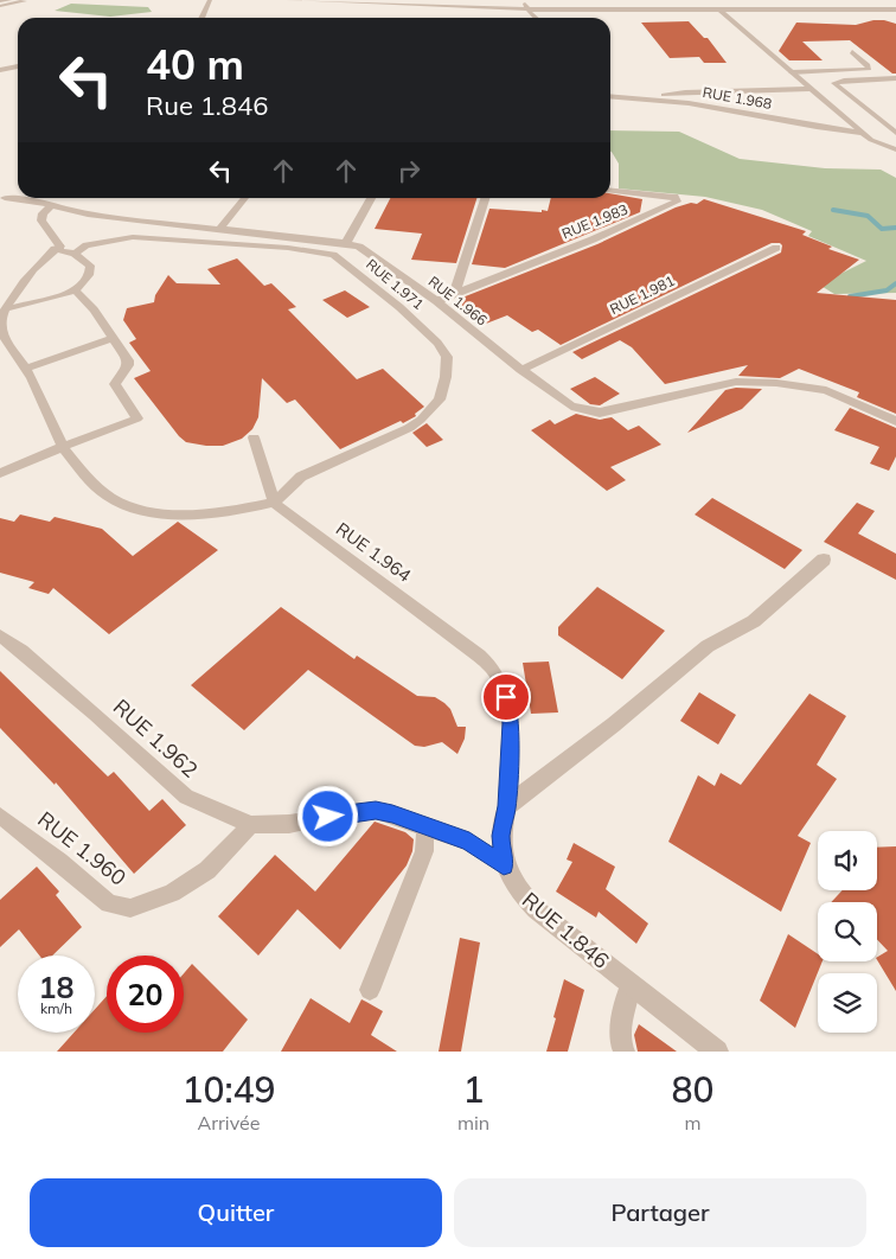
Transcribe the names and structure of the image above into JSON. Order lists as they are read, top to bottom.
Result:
{
  "streets": {
    "street": [
      "RUE 1.968",
      "RUE 1.983",
      "RUE 1.981",
      "RUE 1.966",
      "RUE 1.846"
    ],
    "lane": [
      "RUE 1.971",
      "RUE 1.964",
      "RUE 1.962",
      "RUE 1.960"
    ]
  },
  "crossings": [
    ["RUE 1.983", "RUE 1.966"],
    ["RUE 1.971", "RUE 1.964"],
    ["RUE 1.981", "RUE 1.966"],
    ["RUE 1.964", "RUE 1.846"],
    ["RUE 1.962", "RUE 1.960"],
    ["RUE 1.962", "RUE 1.846"]
  ],
  "page": {
    "turn": ["40 m", "Rue 1.846"],
    "speed": "18 km/h",
    "limit": "20",
    "eta": [
      "10:49",
      "Arrivée",
      "1",
      "min",
      "80",
      "m"
    ],
    "buttons": ["Quitter", "Partager"]
  }
}
